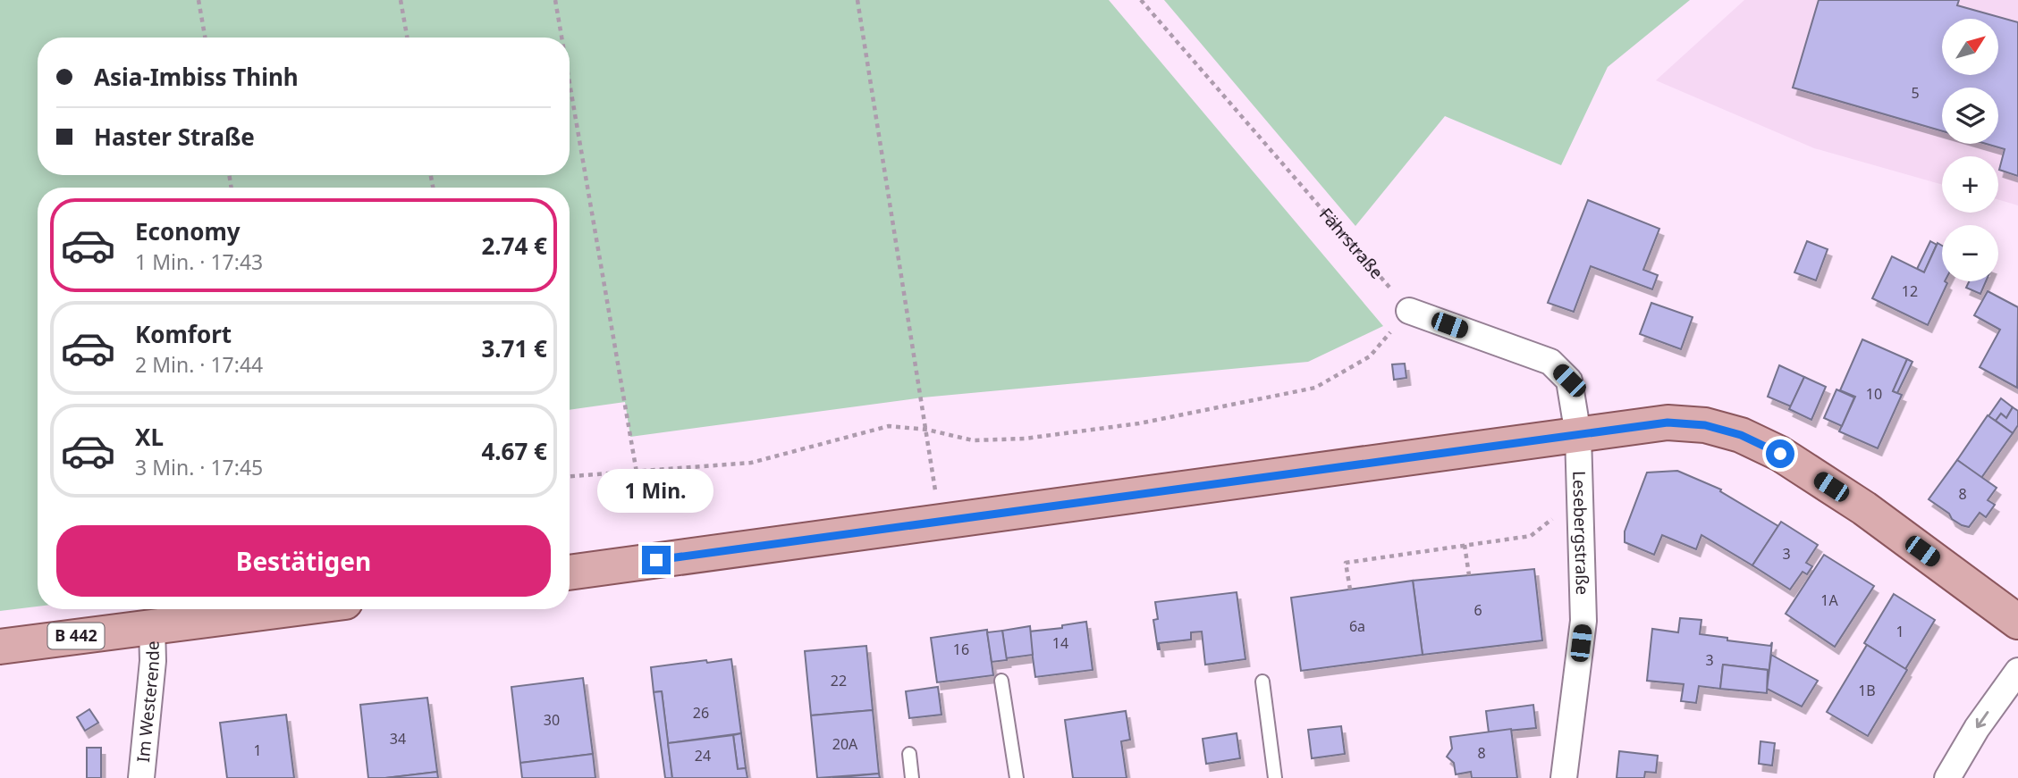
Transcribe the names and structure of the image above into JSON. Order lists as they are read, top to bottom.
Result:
{
  "streets": {
    "main road": ["B 442"],
    "street": ["Lesebergstraße", "Im Westerende"],
    "path": ["Fährstraße"]
  },
  "crossings": [
    ["B 442", "Im Westerende"]
  ],
  "house_numbers": [
    "5",
    "12",
    "10",
    "8",
    "3",
    "1A",
    "6",
    "6a",
    "1",
    "14",
    "16",
    "3",
    "22",
    "1B",
    "26",
    "30",
    "34",
    "20A",
    "1",
    "8",
    "24"
  ],
  "north": "top right",
  "page": {
    "map_buttons": ["+", "−"],
    "banner": ["Asia-Imbiss Thinh", "Haster Straße"],
    "list": [
      {
        "name": "Economy",
        "note": "1 Min. · 17:43",
        "value": "2.74 €"
      },
      {
        "name": "Komfort",
        "note": "2 Min. · 17:44",
        "value": "3.71 €"
      },
      {
        "name": "XL",
        "note": "3 Min. · 17:45",
        "value": "4.67 €"
      }
    ],
    "bubble": "1 Min.",
    "buttons": "Bestätigen"
  }
}
